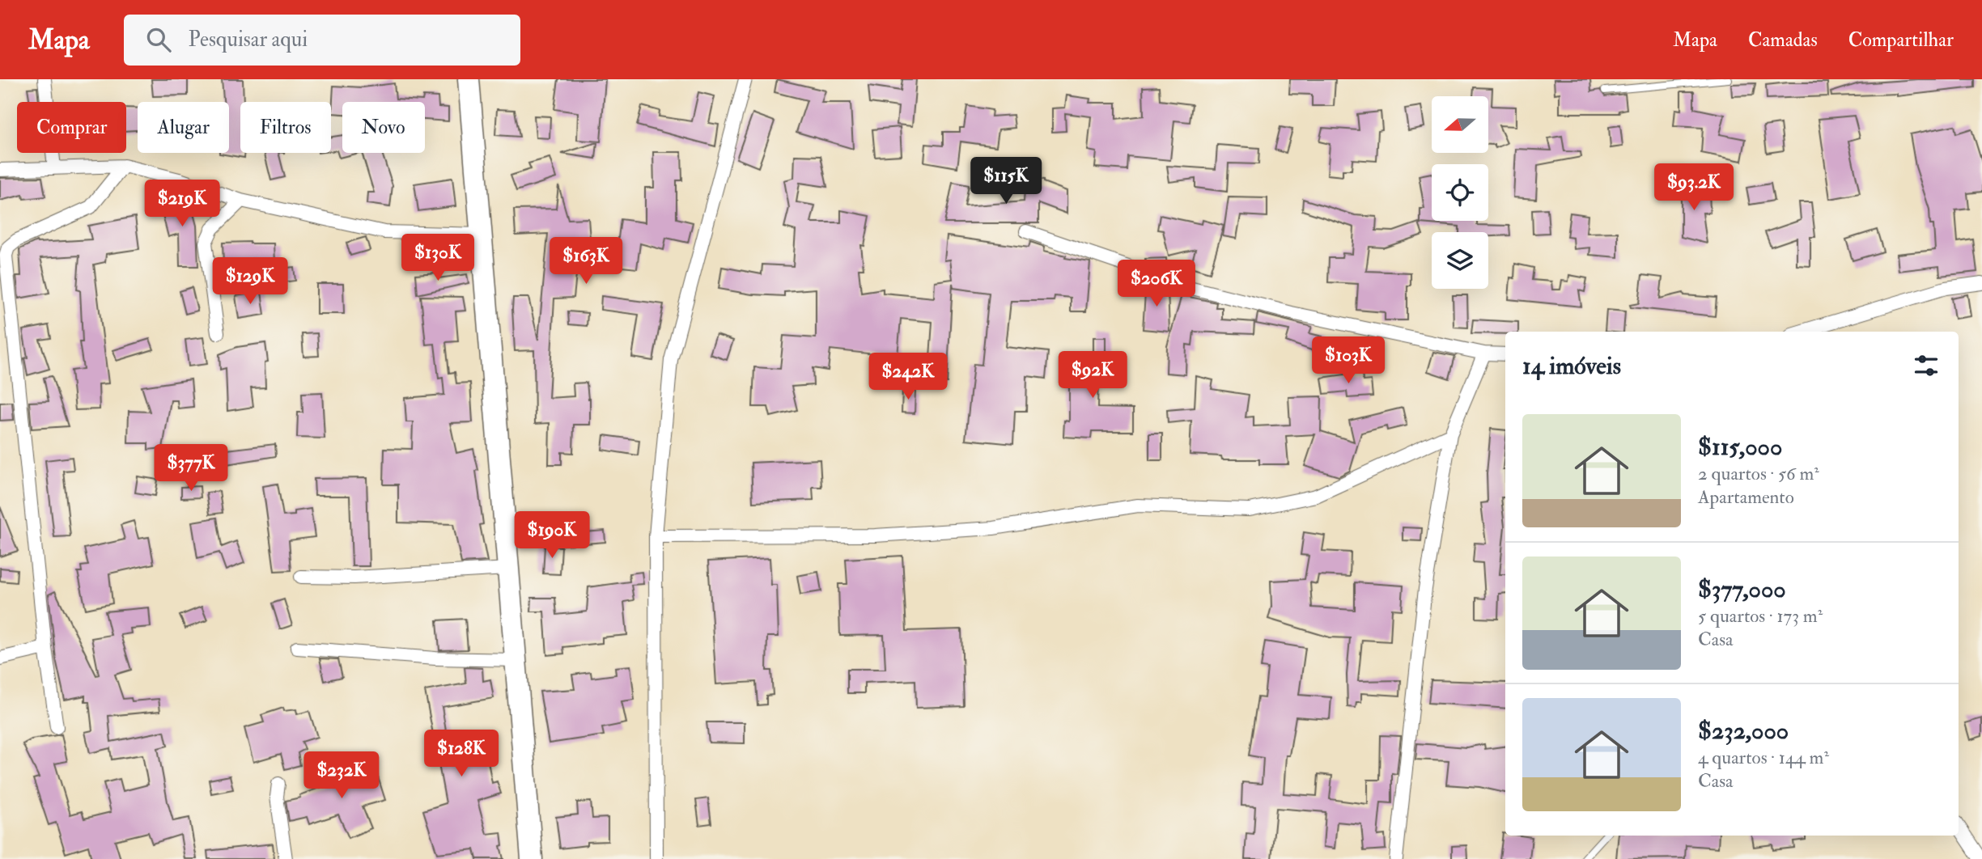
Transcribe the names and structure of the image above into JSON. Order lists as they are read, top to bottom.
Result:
{
  "north": "left",
  "page": {
    "header": "Mapa",
    "search": "Pesquisar aqui",
    "nav": ["Mapa", "Camadas", "Compartilhar"],
    "chip": [
      "Comprar",
      "Alugar",
      "Filtros",
      "Novo"
    ],
    "price": [
      "$115K",
      "$93.2K",
      "$219K",
      "$130K",
      "$163K",
      "$129K",
      "$206K",
      "$103K",
      "$92K",
      "$242K",
      "$377K",
      "$190K",
      "$128K",
      "$232K"
    ],
    "heading": "14 imóveis",
    "list": [
      {
        "name": "$115,000",
        "note": "2 quartos · 56 m² · Apartamento"
      },
      {
        "name": "$377,000",
        "note": "5 quartos · 173 m² · Casa"
      },
      {
        "name": "$232,000",
        "note": "4 quartos · 144 m² · Casa"
      }
    ]
  }
}
